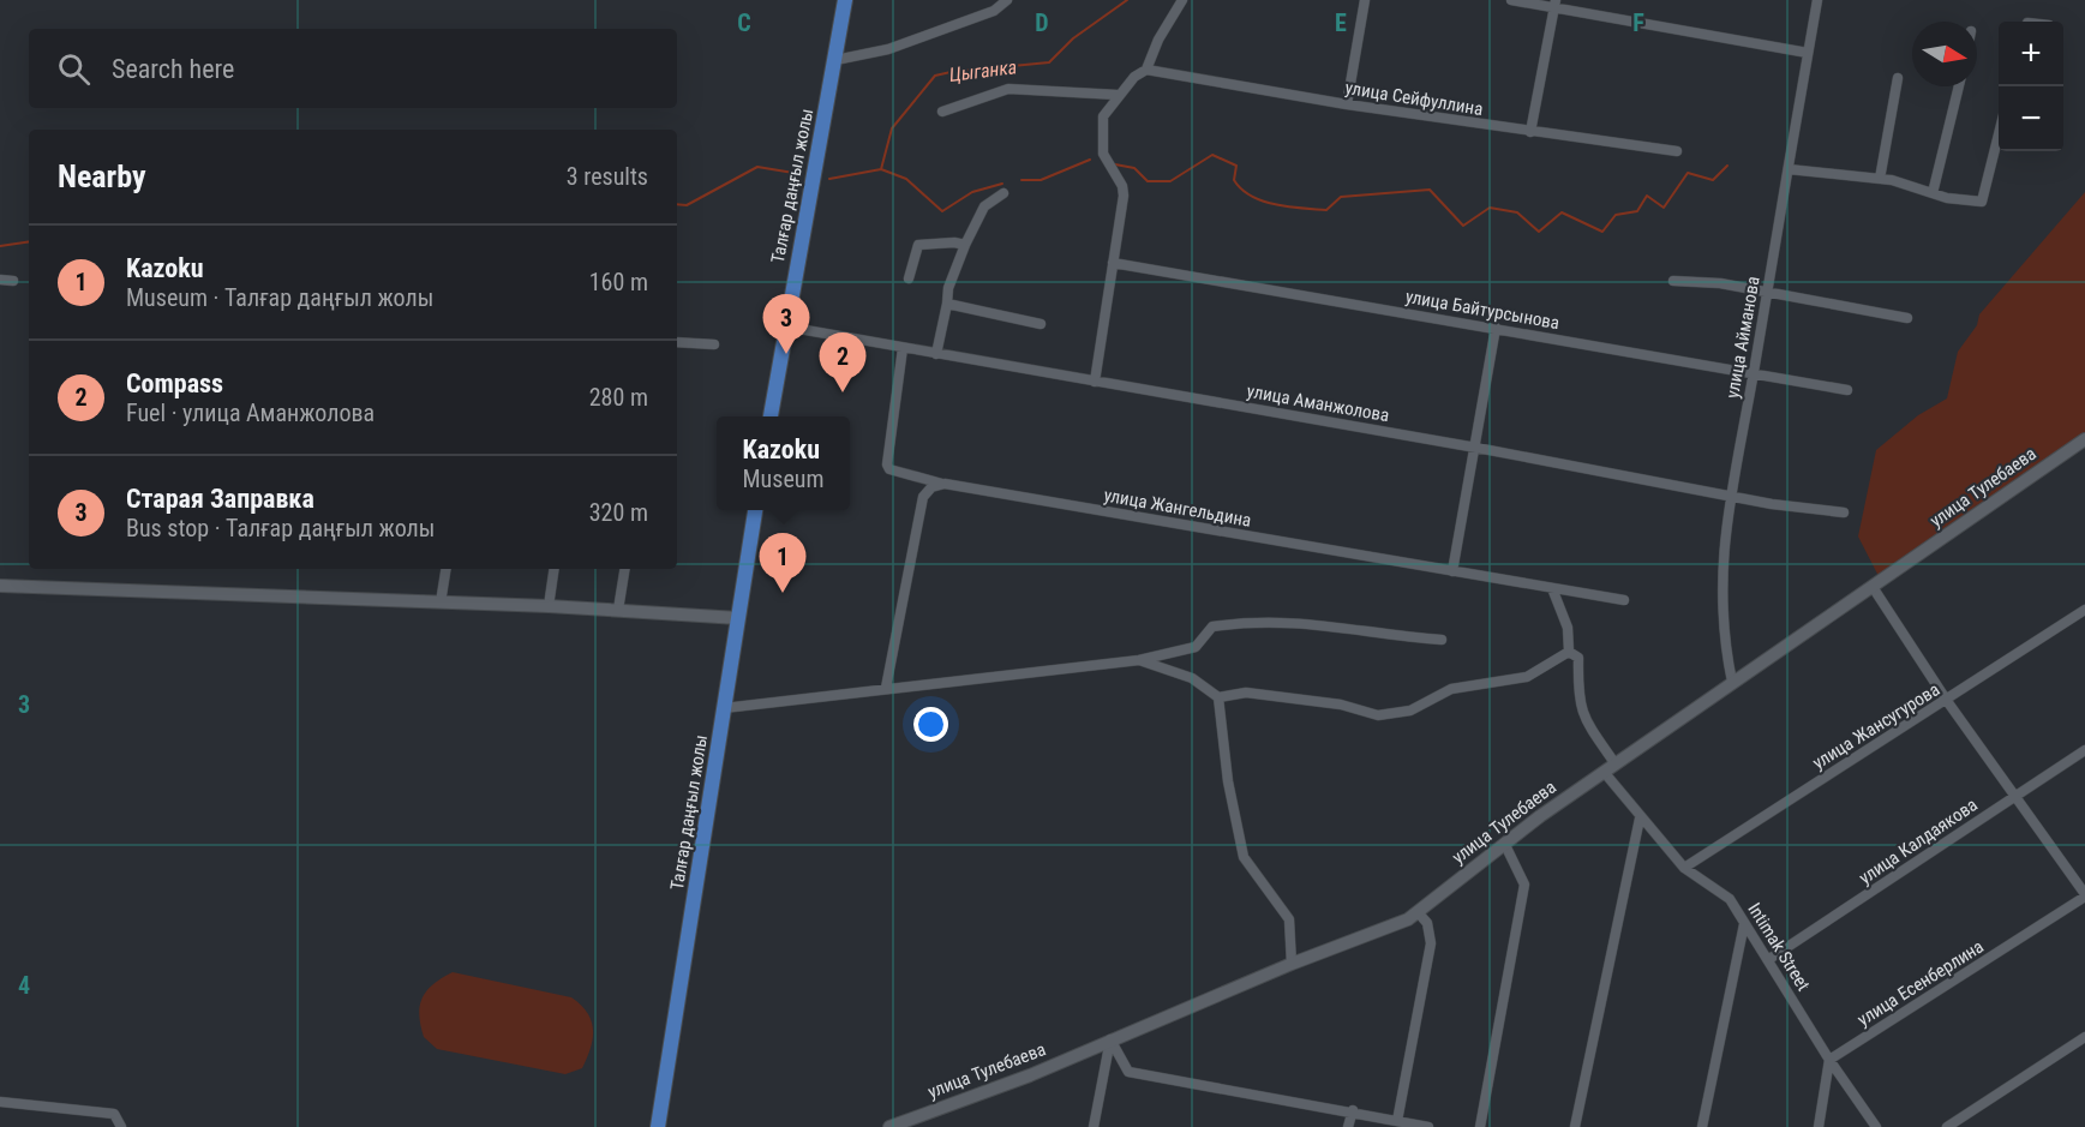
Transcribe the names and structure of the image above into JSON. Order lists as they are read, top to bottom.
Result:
{
  "streets": {
    "main road": ["Талғар даңғыл жолы"],
    "street": [
      "улица Сейфуллина",
      "улица Байтурсынова",
      "улица Айманова",
      "улица Аманжолова",
      "улица Тулебаева",
      "улица Жангельдина",
      "улица Жансугурова",
      "улица Калдаякова",
      "Intimak Street",
      "улица Есенберлина"
    ]
  },
  "crossings": [
    ["Талғар даңғыл жолы", "улица Аманжолова"],
    ["улица Байтурсынова", "улица Айманова"],
    ["улица Айманова", "улица Аманжолова"],
    ["улица Айманова", "улица Тулебаева"],
    ["улица Аманжолова", "улица Жангельдина"],
    ["улица Тулебаева", "Intimak Street"],
    ["улица Жансугурова", "Intimak Street"],
    ["улица Калдаякова", "Intimak Street"],
    ["Intimak Street", "улица Есенберлина"]
  ],
  "water": ["Цыганка"],
  "north": "right",
  "page": {
    "map_buttons": ["+", "−"],
    "search": "Search here",
    "heading": ["Nearby", "3 results"],
    "list": [
      {
        "mark": "1",
        "name": "Kazoku",
        "note": "Museum · Талғар даңғыл жолы",
        "value": "160 m"
      },
      {
        "mark": "2",
        "name": "Compass",
        "note": "Fuel · улица Аманжолова",
        "value": "280 m"
      },
      {
        "mark": "3",
        "name": "Старая Заправка",
        "note": "Bus stop · Талғар даңғыл жолы",
        "value": "320 m"
      }
    ],
    "pins": ["3", "2", "1"],
    "popup": ["Kazoku", "Museum"]
  },
  "grid": {
    "columns": [
      "C",
      "D",
      "E",
      "F"
    ],
    "rows": ["3", "4"]
  }
}
